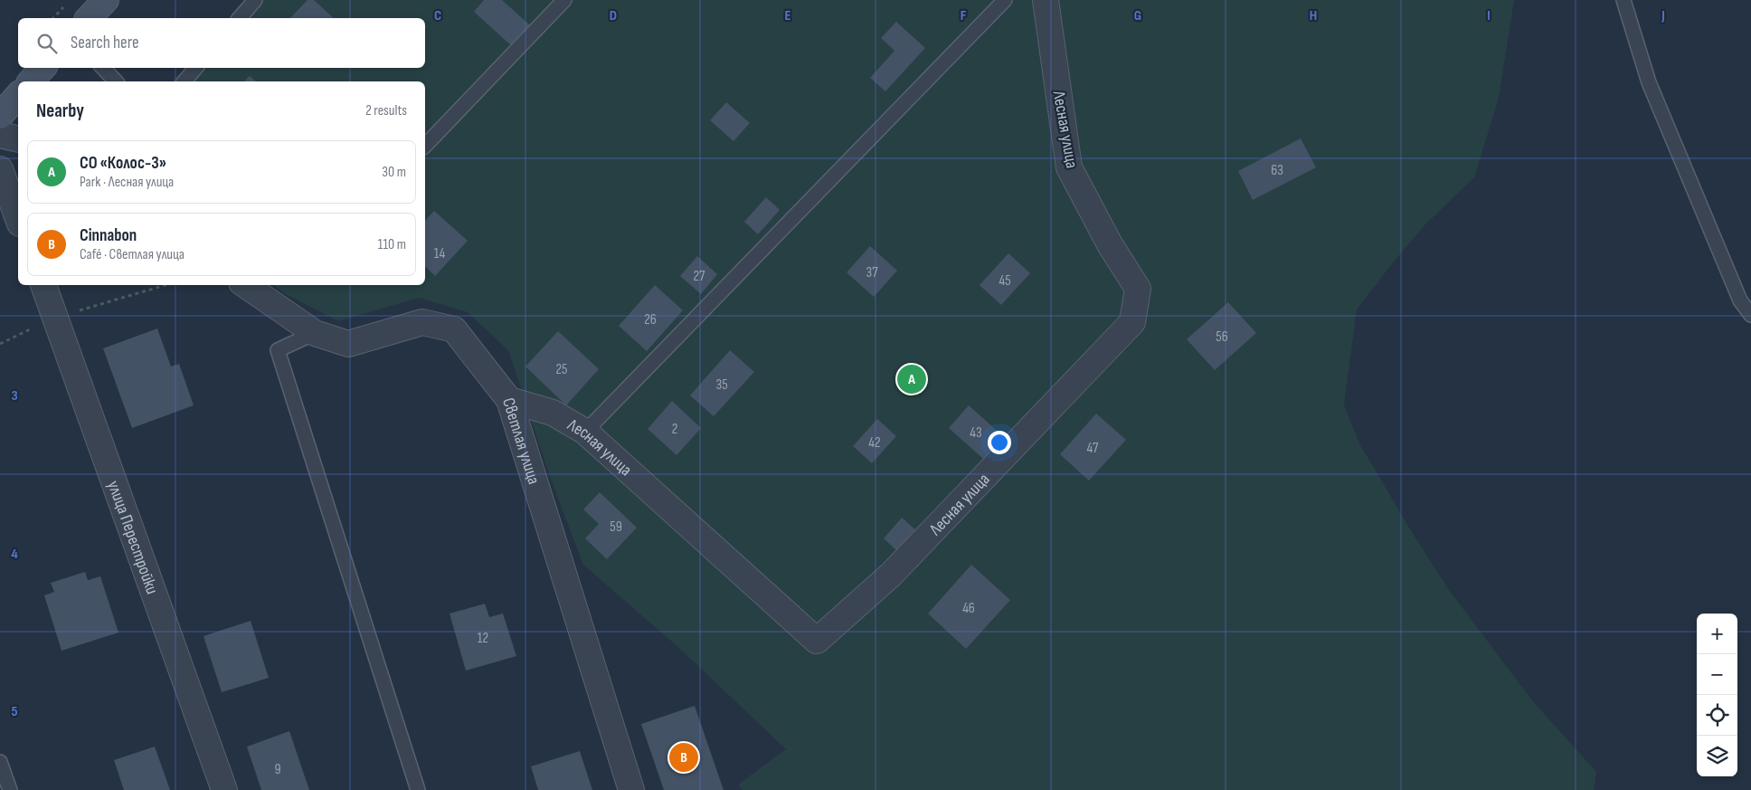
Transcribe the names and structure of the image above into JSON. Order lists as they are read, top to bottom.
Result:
{
  "streets": {
    "street": ["Лесная улица", "Светлая улица", "улица Перестройки"]
  },
  "crossings": [
    ["Лесная улица", "Светлая улица"]
  ],
  "house_numbers": [
    "63",
    "14",
    "37",
    "27",
    "45",
    "26",
    "56",
    "25",
    "35",
    "2",
    "43",
    "42",
    "47",
    "59",
    "46",
    "12",
    "9"
  ],
  "page": {
    "search": "Search here",
    "heading": ["Nearby", "2 results"],
    "list": [
      {
        "mark": "A",
        "name": "СО «Колос-3»",
        "note": "Park · Лесная улица",
        "value": "30 m"
      },
      {
        "mark": "B",
        "name": "Cinnabon",
        "note": "Café · Светлая улица",
        "value": "110 m"
      }
    ],
    "pins": ["A", "B"],
    "map_buttons": ["+", "−"]
  },
  "grid": {
    "columns": [
      "C",
      "D",
      "E",
      "F",
      "G",
      "H",
      "I",
      "J"
    ],
    "rows": ["3", "4", "5"]
  }
}
